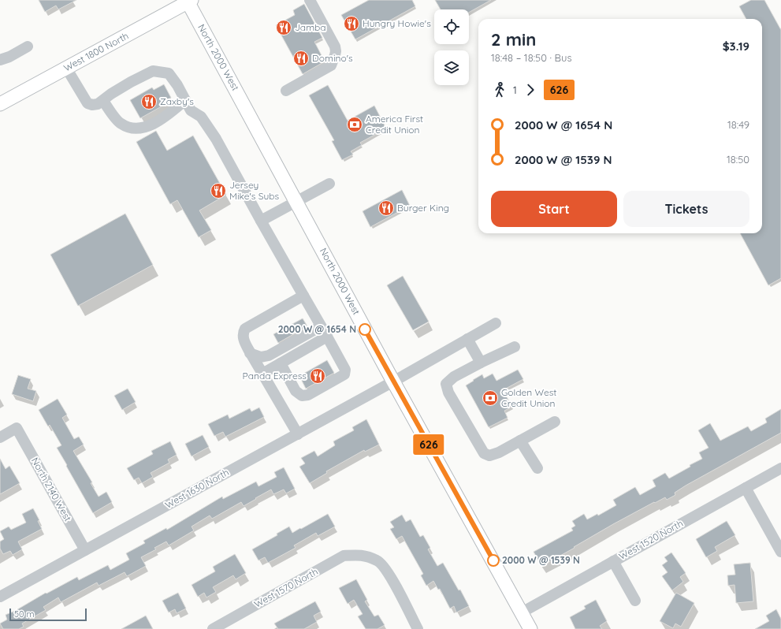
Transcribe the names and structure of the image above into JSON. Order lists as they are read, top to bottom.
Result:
{
  "streets": {
    "main road": ["West 1800 North", "North 2000 West"],
    "street": [
      "West 1630 North",
      "North 2140 West",
      "West 1520 North",
      "West 1570 North"
    ]
  },
  "crossings": [
    ["West 1800 North", "North 2000 West"],
    ["North 2000 West", "West 1630 North"],
    ["North 2000 West", "West 1520 North"],
    ["West 1630 North", "North 2140 West"]
  ],
  "places": {
    "restaurant": [
      "Hungry Howie's",
      "Jamba",
      "Domino's",
      "Zaxby's",
      "Jersey Mike's Subs",
      "Burger King",
      "Panda Express"
    ],
    "bank": ["America First Credit Union", "Golden West Credit Union"],
    "other": ["2000 W @ 1654 N", "2000 W @ 1539 N"]
  },
  "lines": ["bus line 626"],
  "scale_bar": "50 m",
  "page": {
    "on_map": "626",
    "heading": ["2 min", "18:48 – 18:50 · Bus", "$3.19"],
    "legs": ["1", "626"],
    "list": [
      {
        "name": "2000 W @ 1654 N",
        "value": "18:49"
      },
      {
        "name": "2000 W @ 1539 N",
        "value": "18:50"
      }
    ],
    "buttons": ["Start", "Tickets"],
    "scale": "50 m"
  }
}
